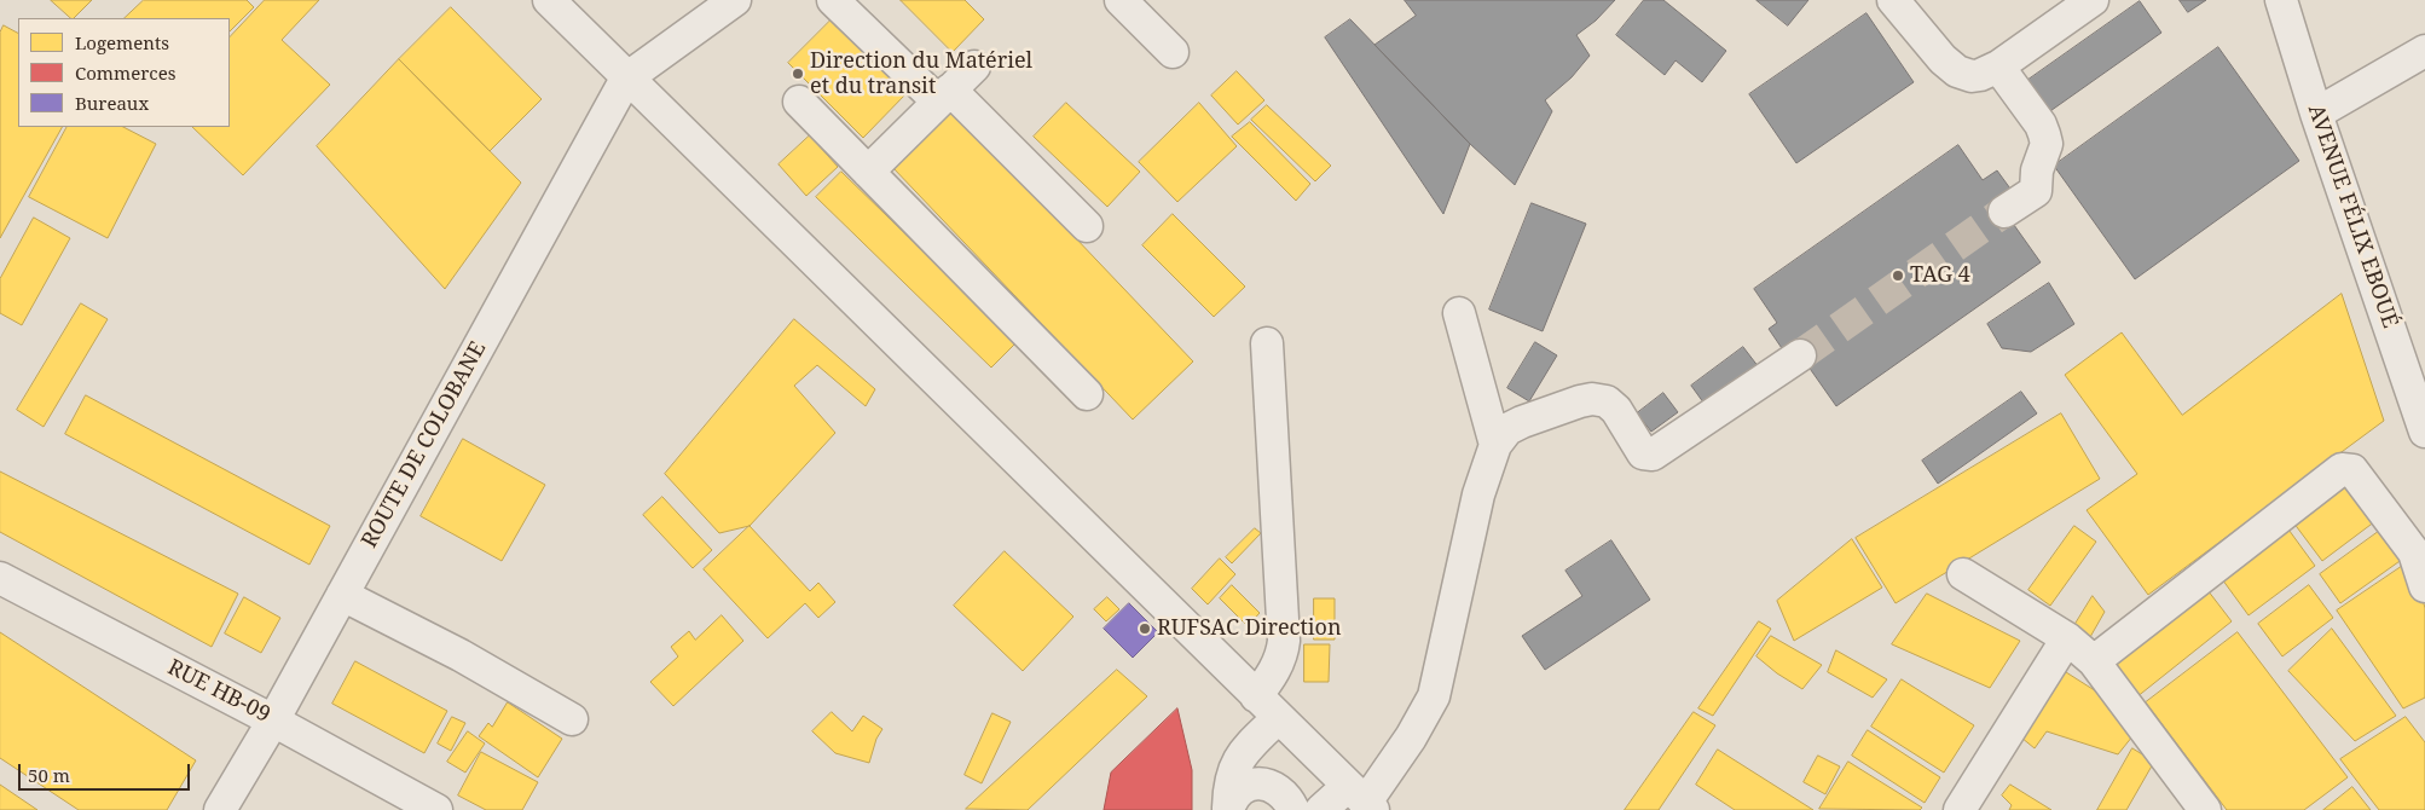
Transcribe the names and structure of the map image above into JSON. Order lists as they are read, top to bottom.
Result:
{
  "streets": {
    "street": ["AVENUE FÉLIX EBOUÉ", "ROUTE DE COLOBANE", "RUE HB-09"]
  },
  "crossings": [
    ["ROUTE DE COLOBANE", "RUE HB-09"]
  ],
  "places": ["Direction du Matériel et du transit", "TAG 4", "RUFSAC Direction"],
  "legend": ["Logements", "Commerces", "Bureaux"],
  "scale_bar": "50 m"
}
